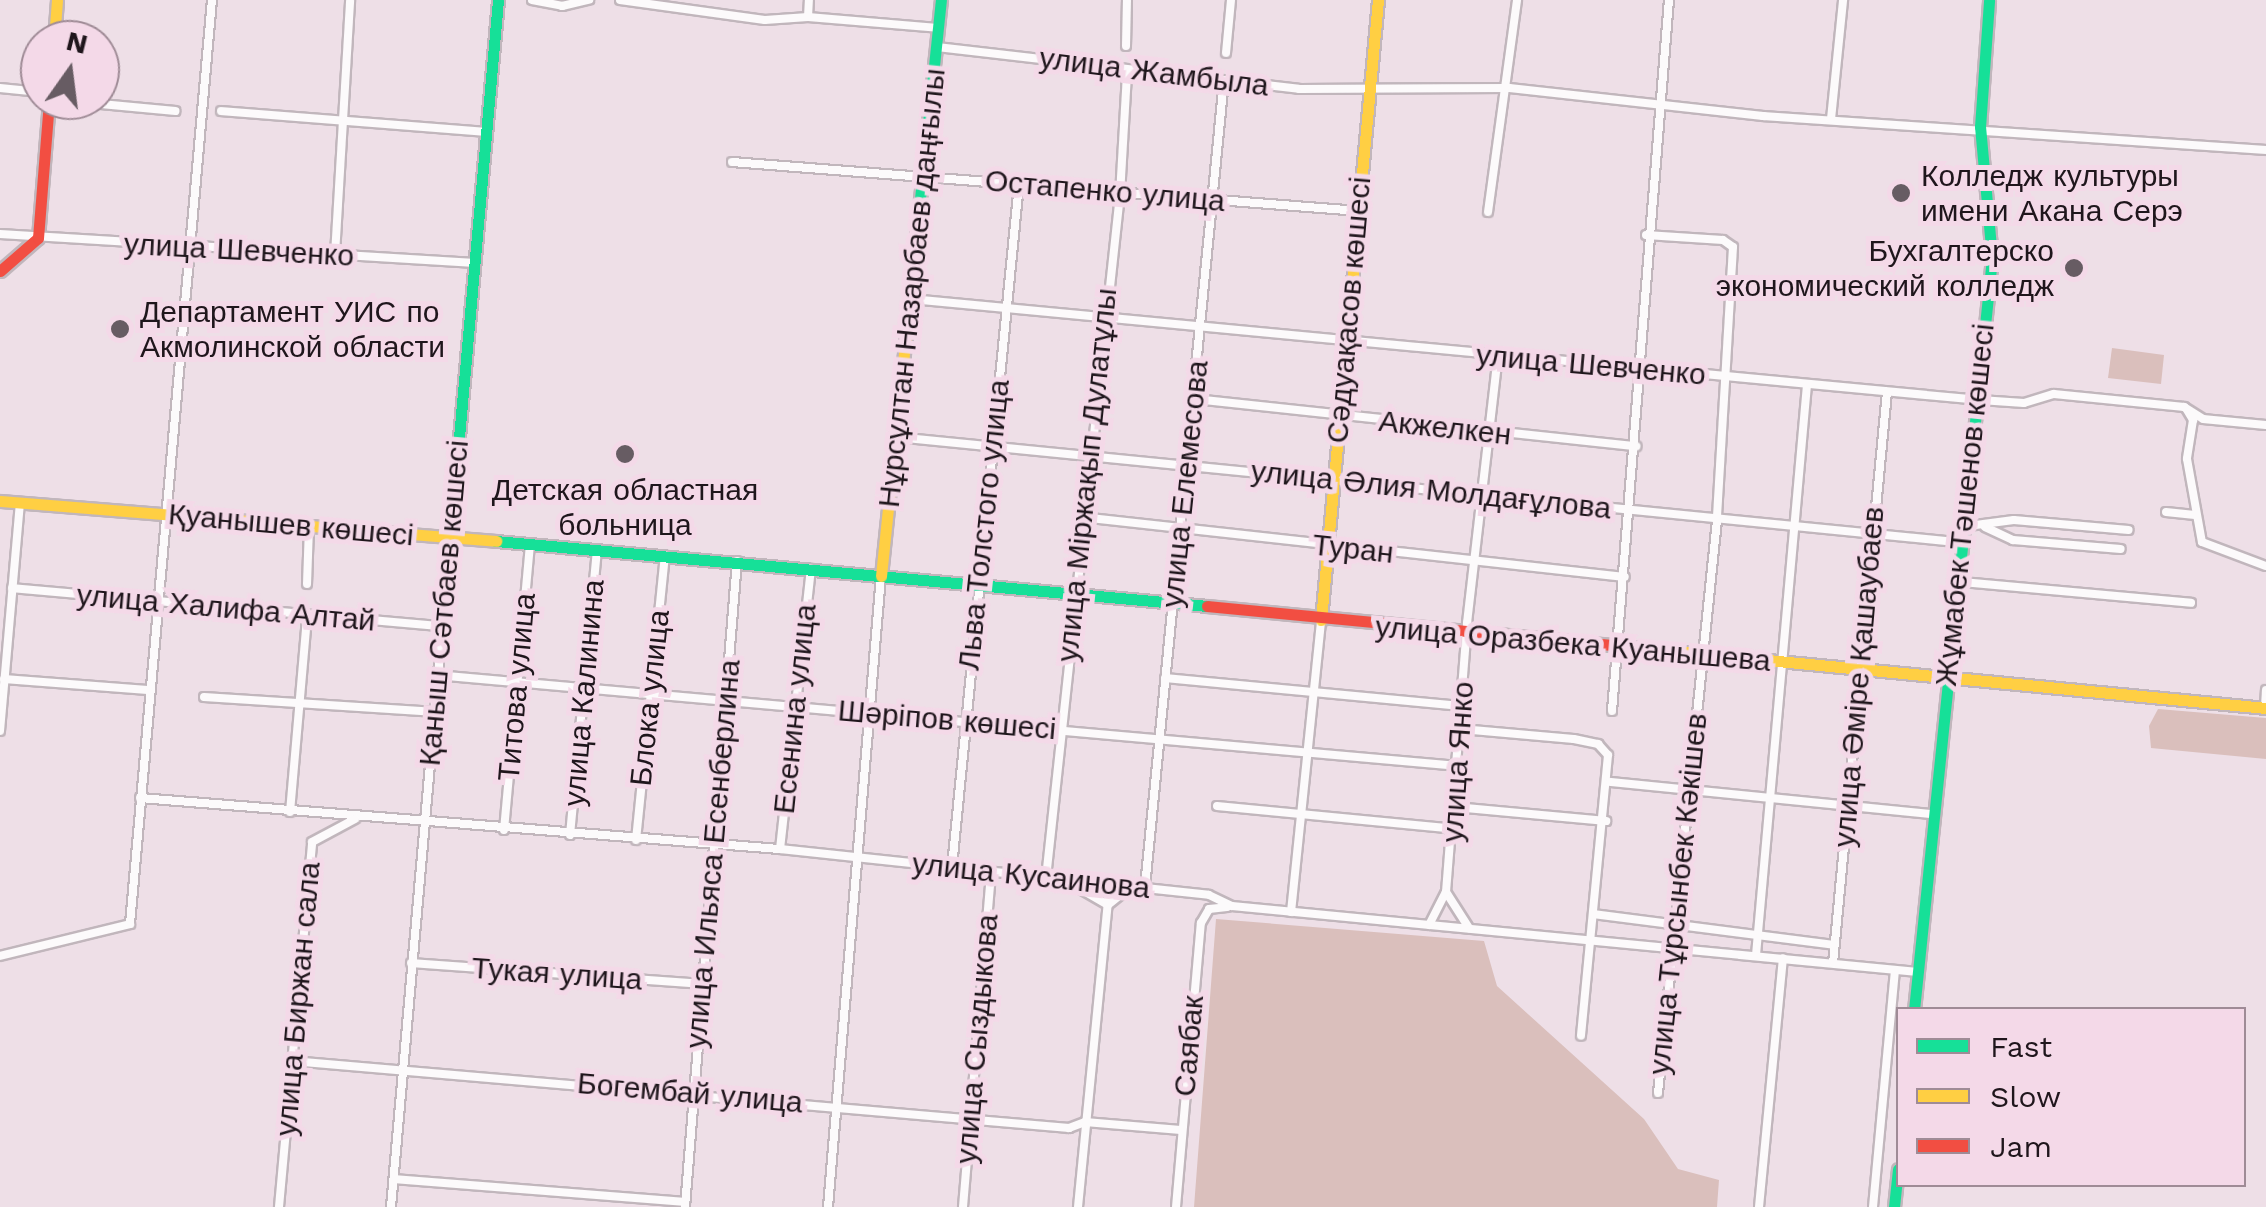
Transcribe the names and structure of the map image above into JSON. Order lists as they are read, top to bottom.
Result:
{
  "streets": {
    "street": [
      "улица Жамбыла",
      "Остапенко улица",
      "улица Шевченко",
      "Нұрсұлтан Назарбаев даңғылы",
      "Сәдуақасов көшесі",
      "Акжелкен",
      "улица Міржақып Дулатұлы",
      "улица Елемесова",
      "улица Әлия Молдағұлова",
      "Жұмабек Тәшенов көшесі",
      "Қуанышев көшесі",
      "Льва Толстого улица",
      "Туран",
      "Қаныш Сәтбаев көшесі",
      "улица Халифа Алтай",
      "улица Оразбека Куанышева",
      "улица Әміре Қашаубаев",
      "Титова улица",
      "улица Калинина",
      "Блока улица",
      "Есенина улица",
      "Шәріпов көшесі",
      "улица Янко",
      "улица Ильяса Есенберлина",
      "улица Кусаинова",
      "улица Тұрсынбек Кәкішев",
      "Тукая улица",
      "улица Биржан сала",
      "улица Сыздыкова",
      "Саябак",
      "Богембай улица"
    ]
  },
  "crossings": [
    ["улица Жамбыла", "Нұрсұлтан Назарбаев даңғылы"],
    ["улица Жамбыла", "Сәдуақасов көшесі"],
    ["улица Жамбыла", "улица Міржақып Дулатұлы"],
    ["улица Жамбыла", "улица Елемесова"],
    ["улица Жамбыла", "Жұмабек Тәшенов көшесі"],
    ["Остапенко улица", "Нұрсұлтан Назарбаев даңғылы"],
    ["Остапенко улица", "Сәдуақасов көшесі"],
    ["Остапенко улица", "улица Міржақып Дулатұлы"],
    ["Остапенко улица", "улица Елемесова"],
    ["Остапенко улица", "Льва Толстого улица"],
    ["улица Шевченко", "Нұрсұлтан Назарбаев даңғылы"],
    ["улица Шевченко", "Сәдуақасов көшесі"],
    ["улица Шевченко", "улица Міржақып Дулатұлы"],
    ["улица Шевченко", "улица Елемесова"],
    ["улица Шевченко", "Жұмабек Тәшенов көшесі"],
    ["улица Шевченко", "Льва Толстого улица"],
    ["улица Шевченко", "Қаныш Сәтбаев көшесі"],
    ["улица Шевченко", "улица Әміре Қашаубаев"],
    ["улица Шевченко", "улица Янко"],
    ["улица Шевченко", "улица Тұрсынбек Кәкішев"],
    ["Нұрсұлтан Назарбаев даңғылы", "улица Әлия Молдағұлова"],
    ["Нұрсұлтан Назарбаев даңғылы", "Қуанышев көшесі"],
    ["Нұрсұлтан Назарбаев даңғылы", "улица Оразбека Куанышева"],
    ["Сәдуақасов көшесі", "Акжелкен"],
    ["Сәдуақасов көшесі", "улица Әлия Молдағұлова"],
    ["Сәдуақасов көшесі", "Туран"],
    ["Сәдуақасов көшесі", "улица Оразбека Куанышева"],
    ["Акжелкен", "улица Елемесова"],
    ["Акжелкен", "улица Янко"],
    ["улица Міржақып Дулатұлы", "улица Әлия Молдағұлова"],
    ["улица Міржақып Дулатұлы", "Туран"],
    ["улица Міржақып Дулатұлы", "улица Оразбека Куанышева"],
    ["улица Міржақып Дулатұлы", "Шәріпов көшесі"],
    ["улица Міржақып Дулатұлы", "улица Кусаинова"],
    ["улица Елемесова", "улица Әлия Молдағұлова"],
    ["улица Елемесова", "Туран"],
    ["улица Елемесова", "улица Оразбека Куанышева"],
    ["улица Елемесова", "Шәріпов көшесі"],
    ["улица Елемесова", "улица Кусаинова"],
    ["улица Әлия Молдағұлова", "Жұмабек Тәшенов көшесі"],
    ["улица Әлия Молдағұлова", "Льва Толстого улица"],
    ["улица Әлия Молдағұлова", "улица Әміре Қашаубаев"],
    ["улица Әлия Молдағұлова", "улица Янко"],
    ["улица Әлия Молдағұлова", "улица Тұрсынбек Кәкішев"],
    ["Жұмабек Тәшенов көшесі", "улица Оразбека Куанышева"],
    ["Жұмабек Тәшенов көшесі", "улица Кусаинова"],
    ["Қуанышев көшесі", "Қаныш Сәтбаев көшесі"],
    ["Қуанышев көшесі", "улица Оразбека Куанышева"],
    ["Қуанышев көшесі", "Титова улица"],
    ["Қуанышев көшесі", "улица Калинина"],
    ["Қуанышев көшесі", "Блока улица"],
    ["Қуанышев көшесі", "Есенина улица"],
    ["Қуанышев көшесі", "улица Ильяса Есенберлина"],
    ["Льва Толстого улица", "улица Оразбека Куанышева"],
    ["Льва Толстого улица", "Шәріпов көшесі"],
    ["Льва Толстого улица", "улица Кусаинова"],
    ["Туран", "улица Янко"],
    ["Қаныш Сәтбаев көшесі", "улица Халифа Алтай"],
    ["Қаныш Сәтбаев көшесі", "Шәріпов көшесі"],
    ["Қаныш Сәтбаев көшесі", "улица Кусаинова"],
    ["Қаныш Сәтбаев көшесі", "Тукая улица"],
    ["Қаныш Сәтбаев көшесі", "Богембай улица"],
    ["улица Оразбека Куанышева", "улица Әміре Қашаубаев"],
    ["улица Оразбека Куанышева", "улица Янко"],
    ["улица Оразбека Куанышева", "улица Тұрсынбек Кәкішев"],
    ["улица Әміре Қашаубаев", "улица Кусаинова"],
    ["Титова улица", "Шәріпов көшесі"],
    ["Титова улица", "улица Кусаинова"],
    ["улица Калинина", "Шәріпов көшесі"],
    ["улица Калинина", "улица Кусаинова"],
    ["Блока улица", "Шәріпов көшесі"],
    ["Блока улица", "улица Кусаинова"],
    ["Есенина улица", "Шәріпов көшесі"],
    ["Есенина улица", "улица Кусаинова"],
    ["Шәріпов көшесі", "улица Янко"],
    ["Шәріпов көшесі", "улица Ильяса Есенберлина"],
    ["улица Янко", "улица Кусаинова"],
    ["улица Ильяса Есенберлина", "улица Кусаинова"],
    ["улица Ильяса Есенберлина", "Тукая улица"],
    ["улица Ильяса Есенберлина", "Богембай улица"],
    ["улица Кусаинова", "улица Тұрсынбек Кәкішев"],
    ["улица Кусаинова", "улица Биржан сала"],
    ["улица Кусаинова", "улица Сыздыкова"],
    ["улица Кусаинова", "Саябак"],
    ["улица Биржан сала", "Богембай улица"],
    ["улица Сыздыкова", "Богембай улица"],
    ["Саябак", "Богембай улица"]
  ],
  "places": [
    "Колледж культуры имени Акана Серэ",
    "Бухгалтерско экономический колледж",
    "Департамент УИС по Акмолинской области",
    "Детская областная больница"
  ],
  "legend": ["Fast", "Slow", "Jam"],
  "north": "top"
}
